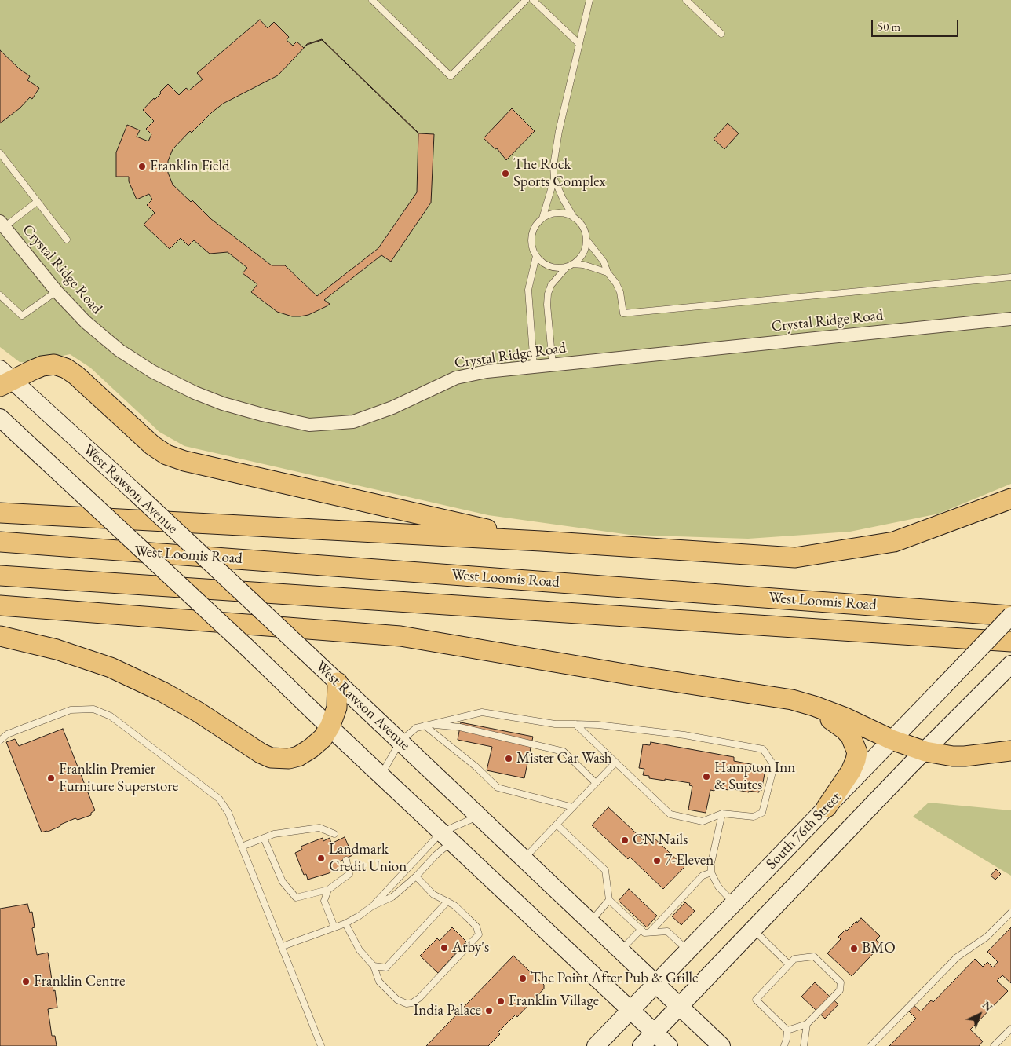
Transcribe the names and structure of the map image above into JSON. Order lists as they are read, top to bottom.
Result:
{
  "streets": {
    "main road": ["West Rawson Avenue", "West Loomis Road", "South 76th Street"],
    "street": ["Crystal Ridge Road"]
  },
  "crossings": [
    ["West Rawson Avenue", "South 76th Street"],
    ["West Loomis Road", "South 76th Street"]
  ],
  "places": [
    "Franklin Field",
    "The Rock Sports Complex",
    "Mister Car Wash",
    "Hampton Inn & Suites",
    "Franklin Premier Furniture Superstore",
    "CN Nails",
    "Landmark Credit Union",
    "7-Eleven",
    "Arby's",
    "BMO",
    "The Point After Pub & Grille",
    "Franklin Centre",
    "Franklin Village",
    "India Palace"
  ],
  "scale_bar": "50 m",
  "north": "top right"
}
